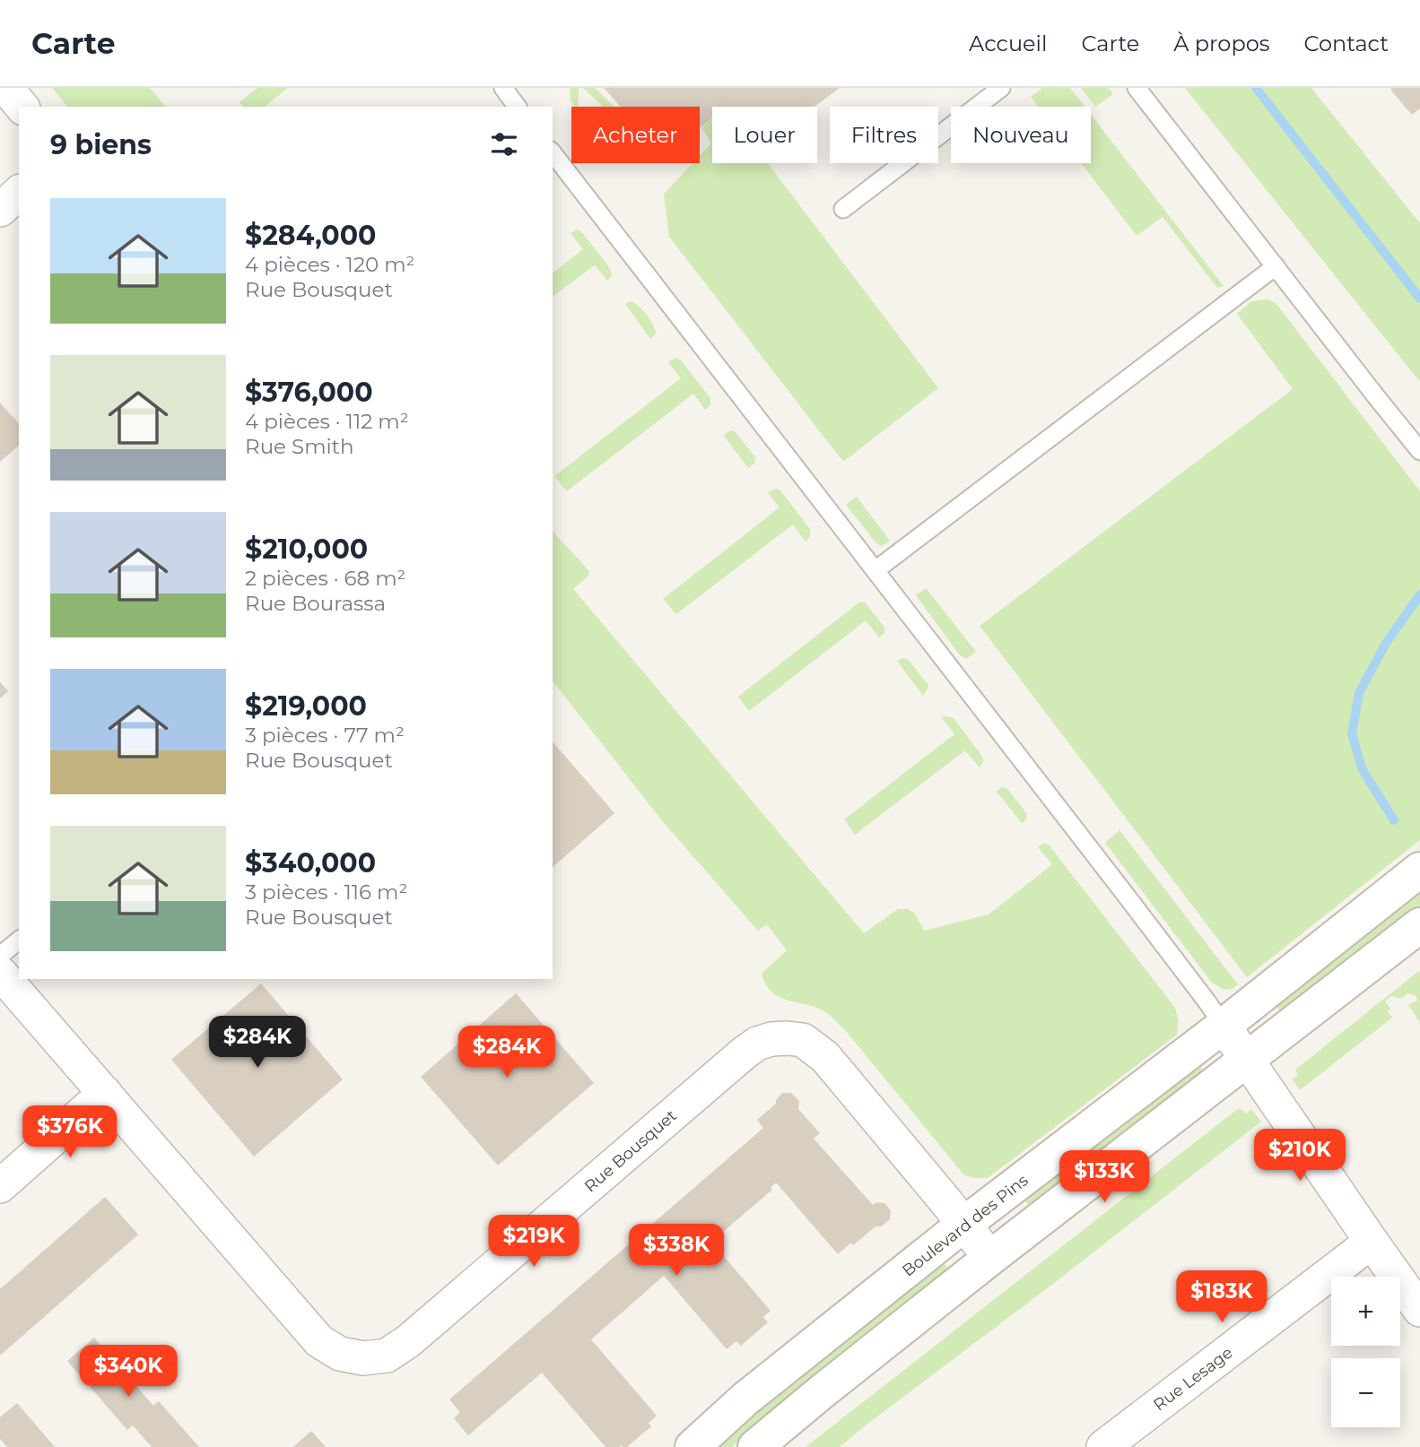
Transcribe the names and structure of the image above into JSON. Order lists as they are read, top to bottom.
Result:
{
  "streets": {
    "street": ["Rue Bousquet", "Boulevard des Pins", "Rue Lesage"]
  },
  "crossings": [
    ["Rue Bousquet", "Boulevard des Pins"]
  ],
  "page": {
    "header": "Carte",
    "nav": [
      "Accueil",
      "Carte",
      "À propos",
      "Contact"
    ],
    "chip": [
      "Acheter",
      "Louer",
      "Filtres",
      "Nouveau"
    ],
    "heading": "9 biens",
    "list": [
      {
        "name": "$284,000",
        "note": "4 pièces · 120 m² · Rue Bousquet"
      },
      {
        "name": "$376,000",
        "note": "4 pièces · 112 m² · Rue Smith"
      },
      {
        "name": "$210,000",
        "note": "2 pièces · 68 m² · Rue Bourassa"
      },
      {
        "name": "$219,000",
        "note": "3 pièces · 77 m² · Rue Bousquet"
      },
      {
        "name": "$340,000",
        "note": "3 pièces · 116 m² · Rue Bousquet"
      }
    ],
    "price": [
      "$284K",
      "$284K",
      "$376K",
      "$210K",
      "$133K",
      "$219K",
      "$338K",
      "$183K",
      "$340K"
    ],
    "map_buttons": ["+", "−"]
  }
}
